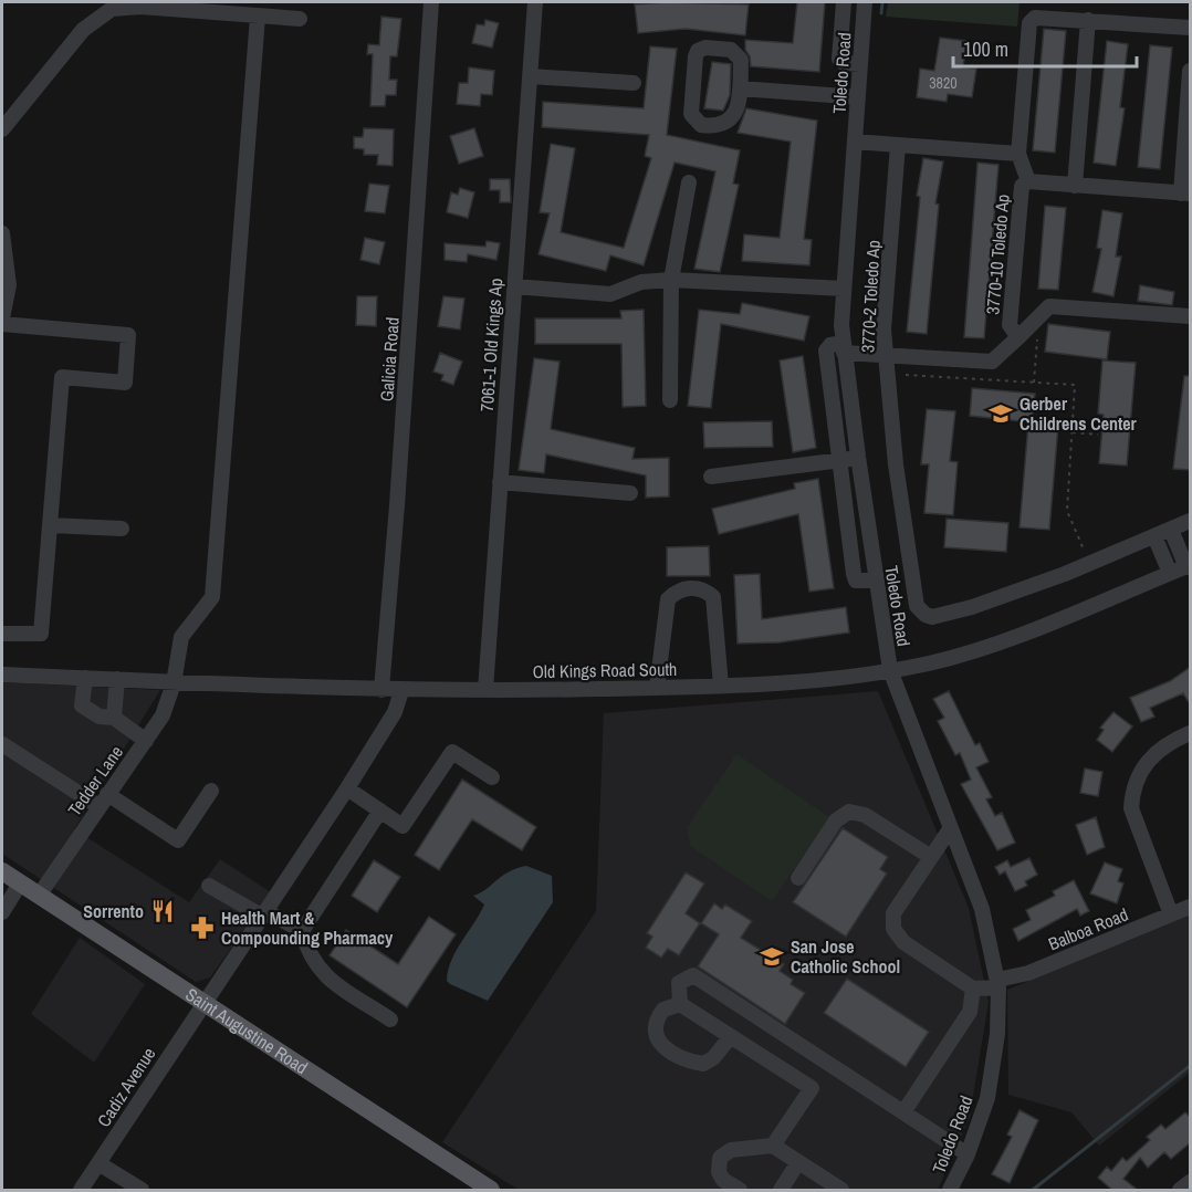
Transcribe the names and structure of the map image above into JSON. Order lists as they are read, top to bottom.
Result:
{
  "streets": {
    "main road": ["Saint Augustine Road"],
    "street": [
      "Toledo Road",
      "3770-10 Toledo Ap",
      "3770-2 Toledo Ap",
      "7061-1 Old Kings Ap",
      "Galicia Road",
      "Old Kings Road South",
      "Tedder Lane",
      "Balboa Road",
      "Cadiz Avenue"
    ]
  },
  "crossings": [
    ["Toledo Road", "Old Kings Road South"],
    ["Toledo Road", "Balboa Road"],
    ["7061-1 Old Kings Ap", "Old Kings Road South"],
    ["Galicia Road", "Old Kings Road South"],
    ["Old Kings Road South", "Tedder Lane"],
    ["Tedder Lane", "Saint Augustine Road"],
    ["Saint Augustine Road", "Cadiz Avenue"]
  ],
  "places": {
    "school or university": ["Gerber Childrens Center", "San Jose Catholic School"],
    "restaurant": ["Sorrento"],
    "pharmacy": ["Health Mart & Compounding Pharmacy"]
  },
  "house_numbers": ["3820"],
  "scale_bar": "100 m"
}
